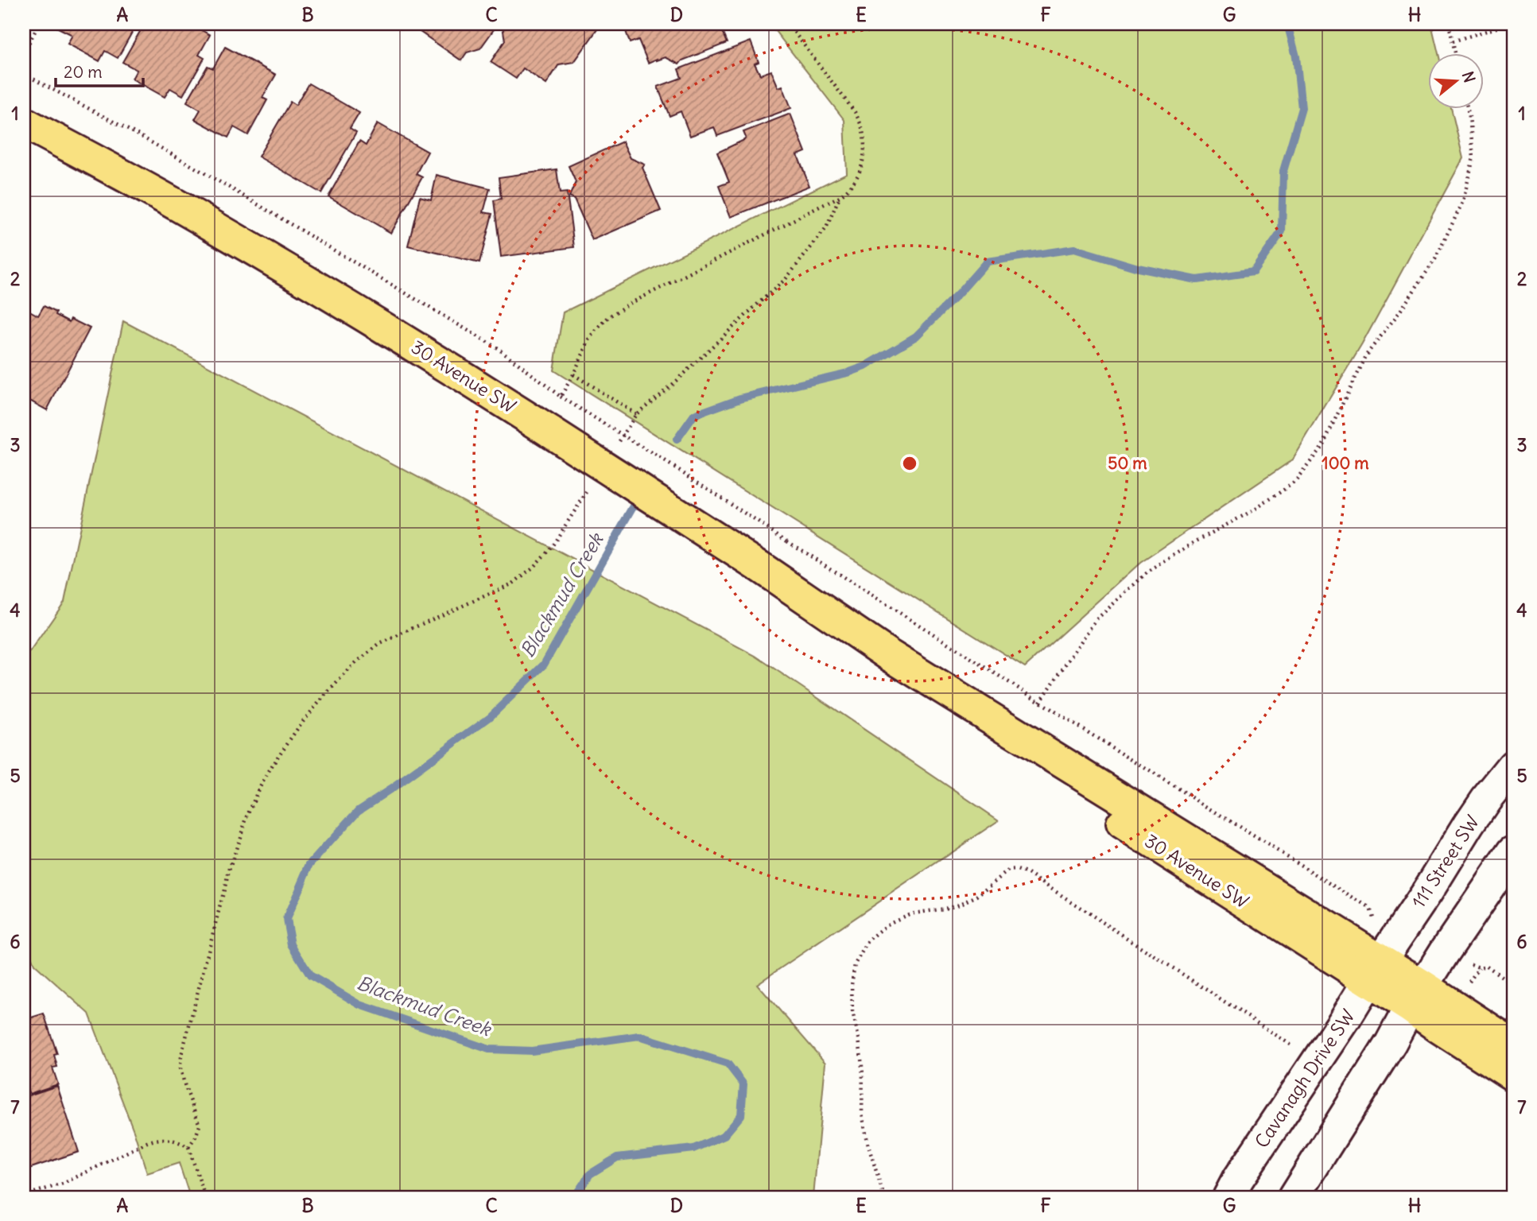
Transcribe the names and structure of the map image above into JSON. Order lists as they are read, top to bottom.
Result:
{
  "streets": {
    "main road": ["30 Avenue SW"],
    "street": ["111 Street SW", "Cavanagh Drive SW"]
  },
  "crossings": [
    ["30 Avenue SW", "111 Street SW"],
    ["30 Avenue SW", "Cavanagh Drive SW"],
    ["111 Street SW", "Cavanagh Drive SW"]
  ],
  "water": ["Blackmud Creek"],
  "scale_bar": "20 m",
  "north": "right",
  "grid": {
    "columns": [
      "A",
      "B",
      "C",
      "D",
      "E",
      "F",
      "G",
      "H"
    ],
    "rows": [
      "1",
      "2",
      "3",
      "4",
      "5",
      "6",
      "7"
    ]
  },
  "rings": ["50 m", "100 m"]
}
